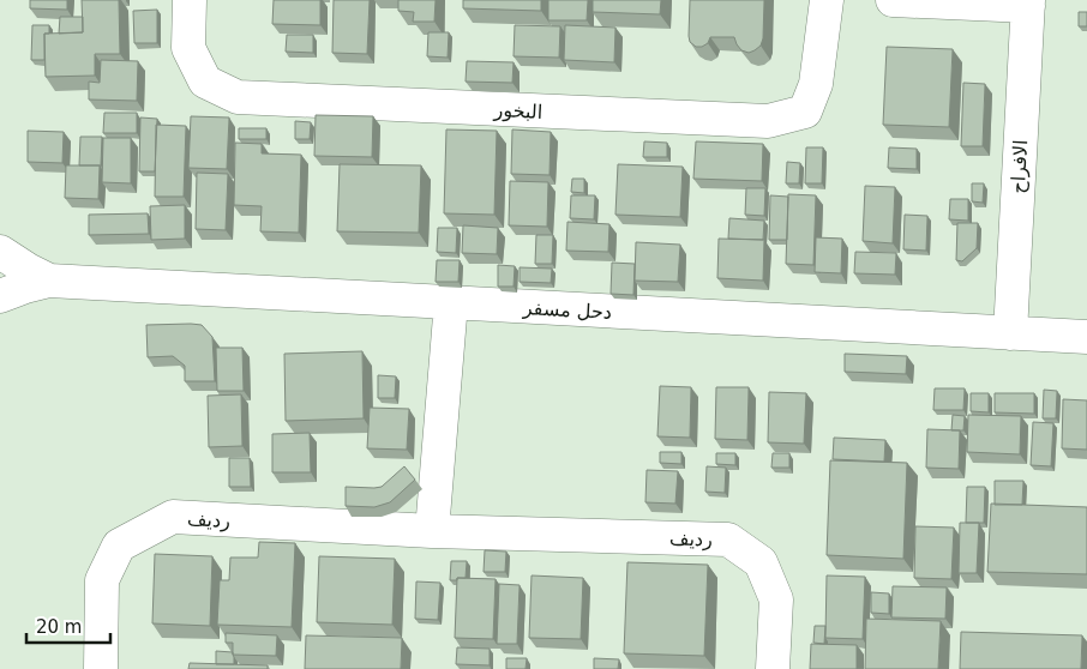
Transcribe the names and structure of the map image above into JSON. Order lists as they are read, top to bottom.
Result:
{
  "streets": {
    "street": [
      "البخور",
      "الافراح",
      "دحل مسفر",
      "رديف"
    ]
  },
  "crossings": [
    ["الافراح", "دحل مسفر"]
  ],
  "scale_bar": "20 m"
}
